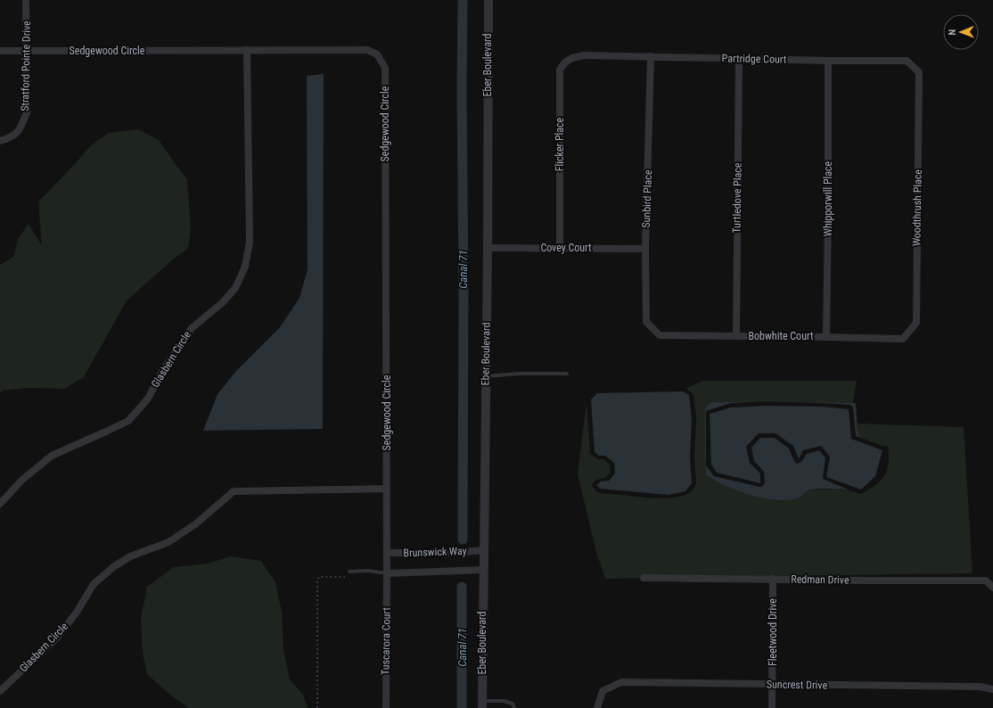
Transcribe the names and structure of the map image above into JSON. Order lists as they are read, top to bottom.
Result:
{
  "streets": {
    "street": [
      "Sedgewood Circle",
      "Partridge Court",
      "Eber Boulevard",
      "Stratford Pointe Drive",
      "Flicker Place",
      "Turtledove Place",
      "Sunbird Place",
      "Whipporwill Place",
      "Woodthrush Place",
      "Covey Court",
      "Bobwhite Court",
      "Glasbern Circle",
      "Brunswick Way",
      "Redman Drive",
      "Fleetwood Drive",
      "Tuscarora Court",
      "Suncrest Drive"
    ]
  },
  "crossings": [
    ["Sedgewood Circle", "Stratford Pointe Drive"],
    ["Sedgewood Circle", "Glasbern Circle"],
    ["Sedgewood Circle", "Brunswick Way"],
    ["Sedgewood Circle", "Tuscarora Court"],
    ["Partridge Court", "Flicker Place"],
    ["Partridge Court", "Turtledove Place"],
    ["Partridge Court", "Sunbird Place"],
    ["Partridge Court", "Whipporwill Place"],
    ["Partridge Court", "Woodthrush Place"],
    ["Eber Boulevard", "Covey Court"],
    ["Eber Boulevard", "Brunswick Way"],
    ["Flicker Place", "Covey Court"],
    ["Turtledove Place", "Bobwhite Court"],
    ["Sunbird Place", "Covey Court"],
    ["Sunbird Place", "Bobwhite Court"],
    ["Whipporwill Place", "Bobwhite Court"],
    ["Woodthrush Place", "Bobwhite Court"],
    ["Brunswick Way", "Tuscarora Court"],
    ["Redman Drive", "Fleetwood Drive"],
    ["Fleetwood Drive", "Suncrest Drive"]
  ],
  "water": ["Canal 71"],
  "north": "left"
}
